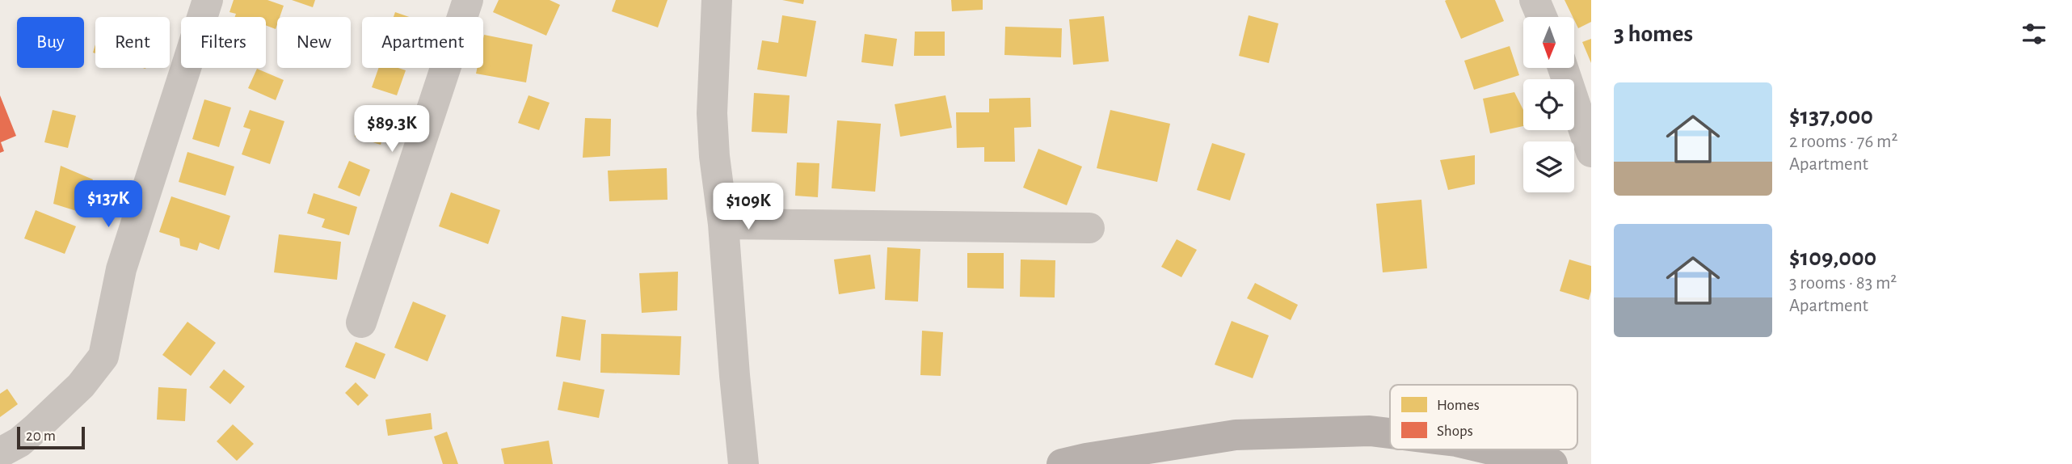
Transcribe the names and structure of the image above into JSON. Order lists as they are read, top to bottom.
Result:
{
  "legend": ["Homes", "Shops"],
  "scale_bar": "20 m",
  "north": "bottom",
  "page": {
    "heading": "3 homes",
    "chip": [
      "Buy",
      "Rent",
      "Filters",
      "New",
      "Apartment"
    ],
    "list": [
      {
        "name": "$137,000",
        "note": "2 rooms · 76 m² · Apartment"
      },
      {
        "name": "$109,000",
        "note": "3 rooms · 83 m² · Apartment"
      }
    ],
    "price": ["$89.3K", "$137K", "$109K"],
    "scale": "20 m"
  }
}
